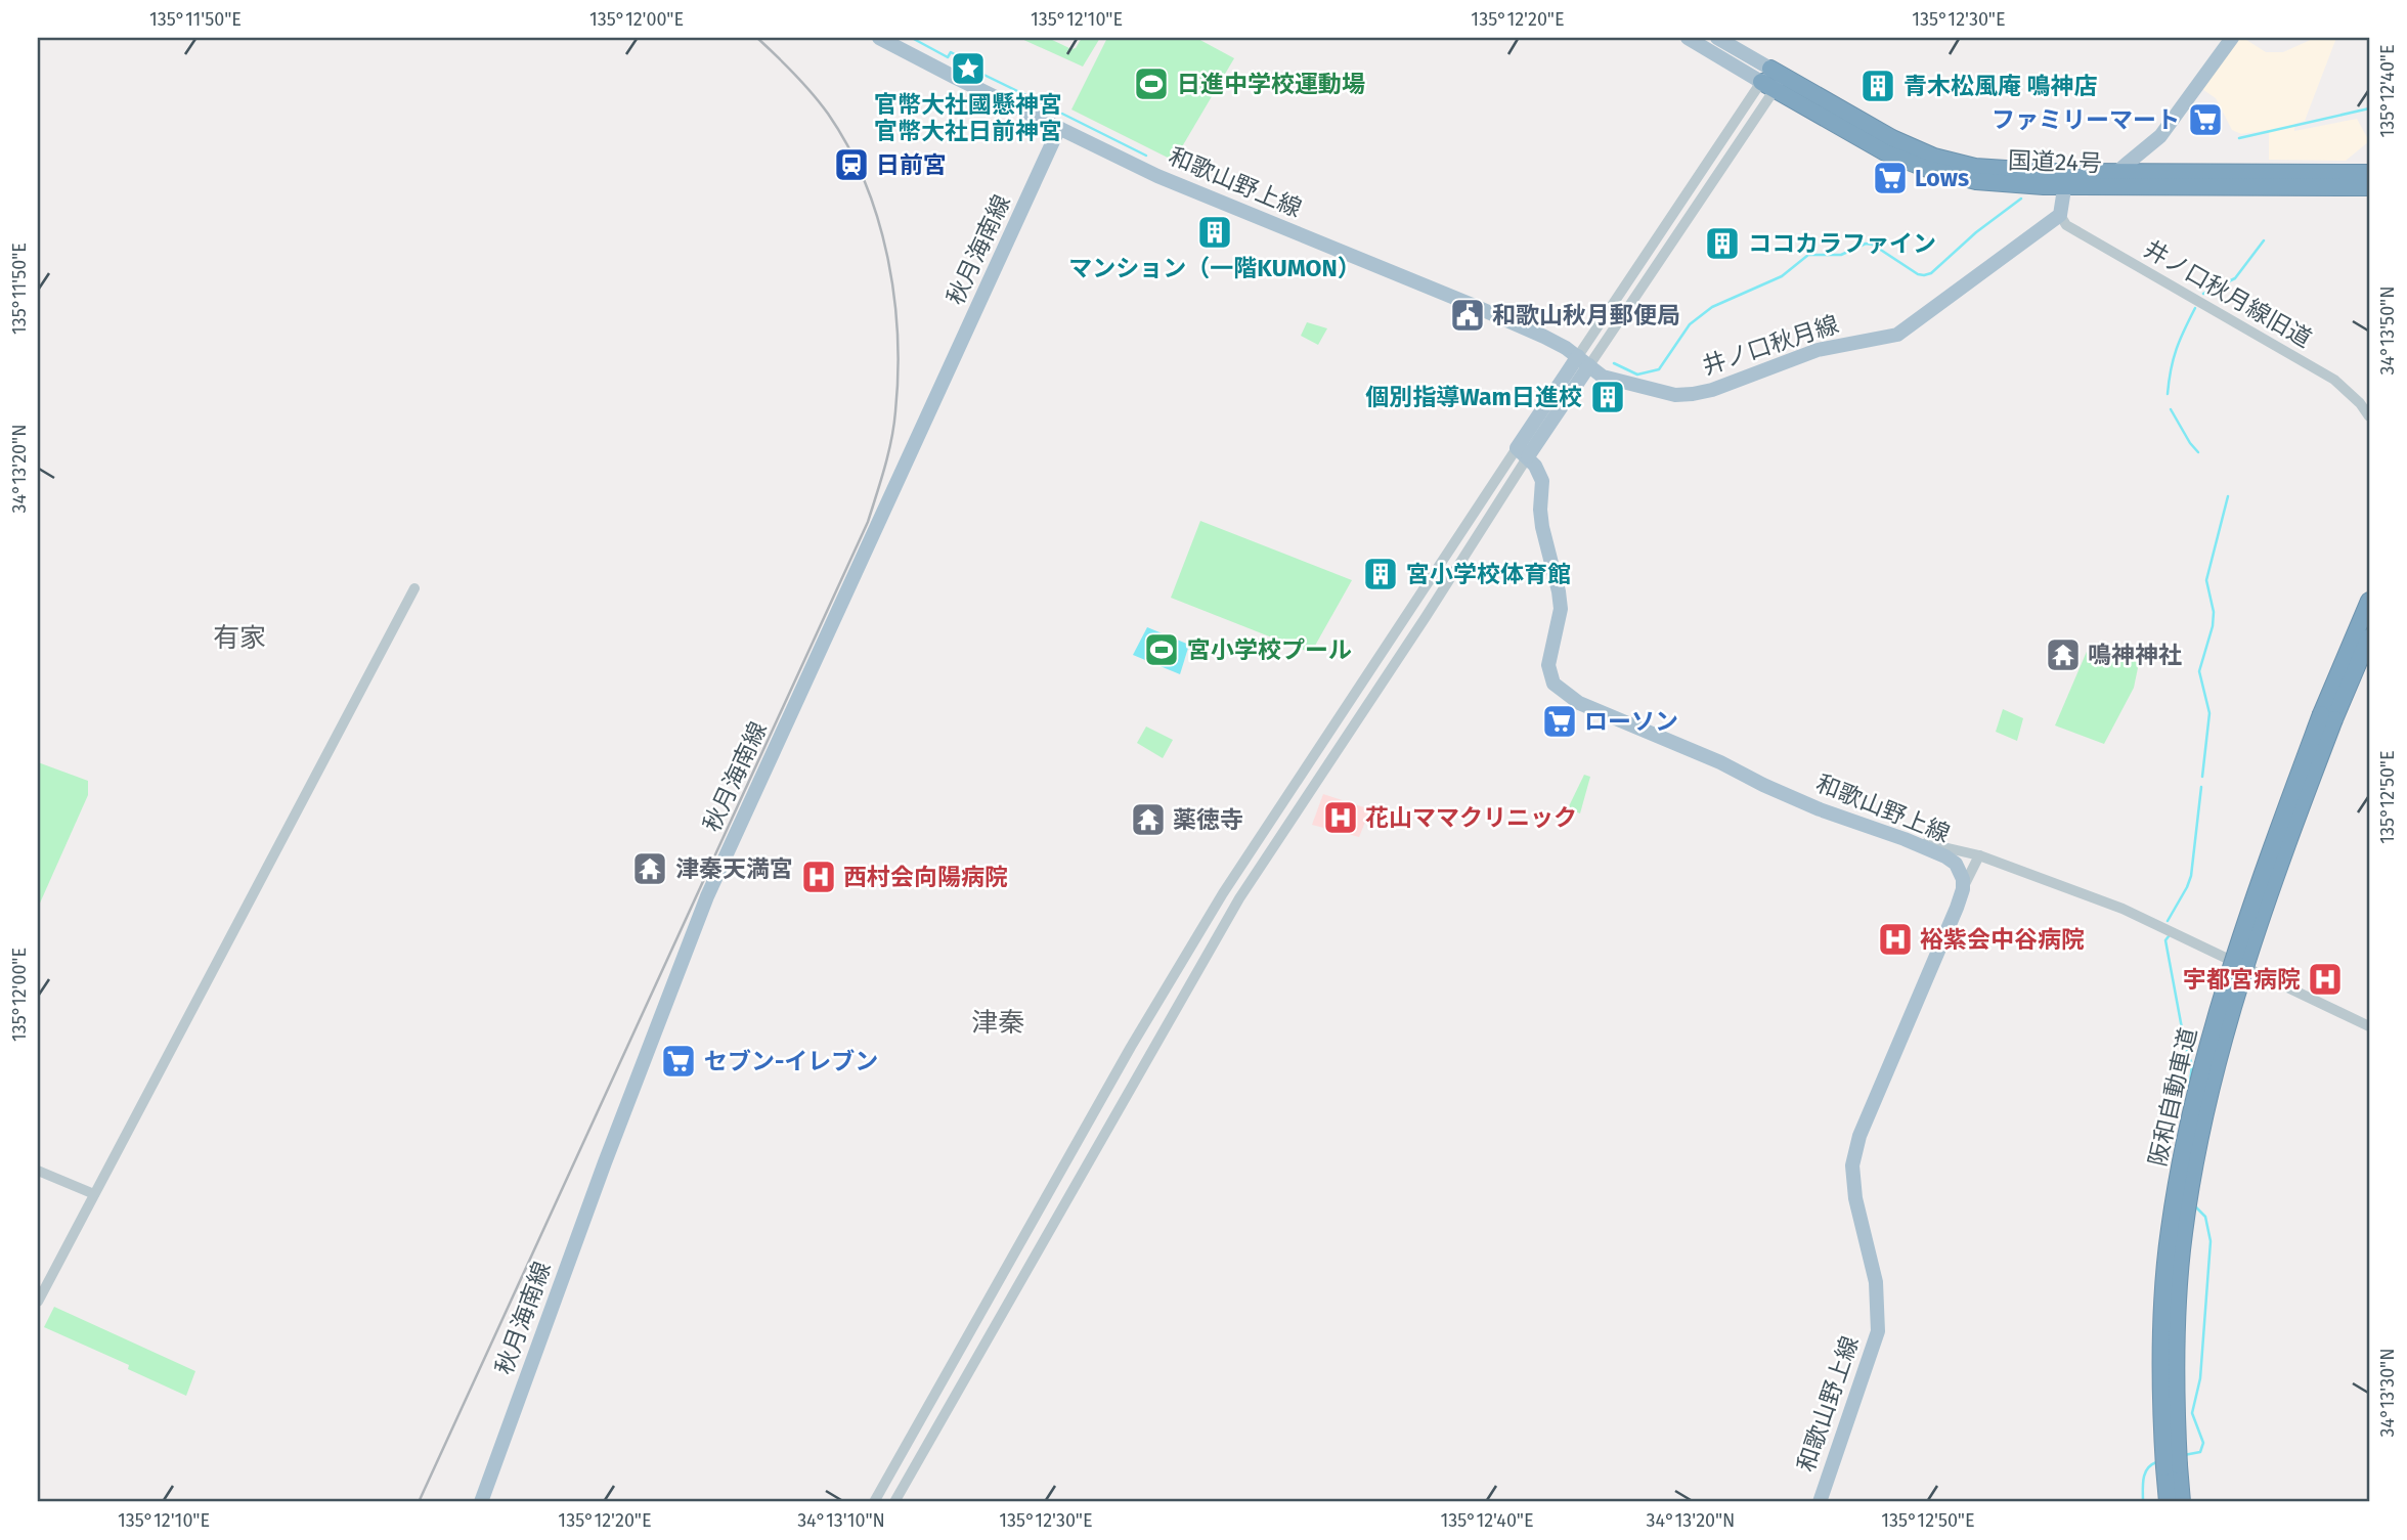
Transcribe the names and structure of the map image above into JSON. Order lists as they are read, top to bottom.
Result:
{
  "streets": {
    "highway": ["国道24号", "阪和自動車道"],
    "main road": ["和歌山野上線", "秋月海南線", "井ノ口秋月線"],
    "street": ["井ノ口秋月線旧道"]
  },
  "crossings": [
    ["和歌山野上線", "秋月海南線"],
    ["和歌山野上線", "井ノ口秋月線"],
    ["井ノ口秋月線旧道", "井ノ口秋月線"]
  ],
  "districts": ["有家", "津秦"],
  "places": {
    "place": ["官幣大社國懸神宮 官幣大社日前神宮"],
    "sports": ["日進中学校運動場", "宮小学校プール"],
    "building": [
      "青木松風庵 鳴神店",
      "マンション（一階KUMON）",
      "ココカラファイン",
      "個別指導Wam日進校",
      "宮小学校体育館"
    ],
    "supermarket": [
      "ファミリーマート",
      "Lows",
      "ローソン",
      "セブン-イレブン"
    ],
    "station": ["日前宮"],
    "public building": ["和歌山秋月郵便局"],
    "temple": ["鳴神神社", "薬徳寺", "津秦天満宮"],
    "hospital": [
      "花山ママクリニック",
      "西村会向陽病院",
      "裕紫会中谷病院",
      "宇都宮病院"
    ]
  },
  "coordinates": [
    "135°11'50\"E",
    "135°12'00\"E",
    "135°12'10\"E",
    "135°12'20\"E",
    "135°12'30\"E",
    "135°12'40\"E",
    "34°13'50\"N",
    "34°13'20\"N",
    "135°12'50\"E",
    "34°13'30\"N",
    "34°13'10\"N"
  ]
}
